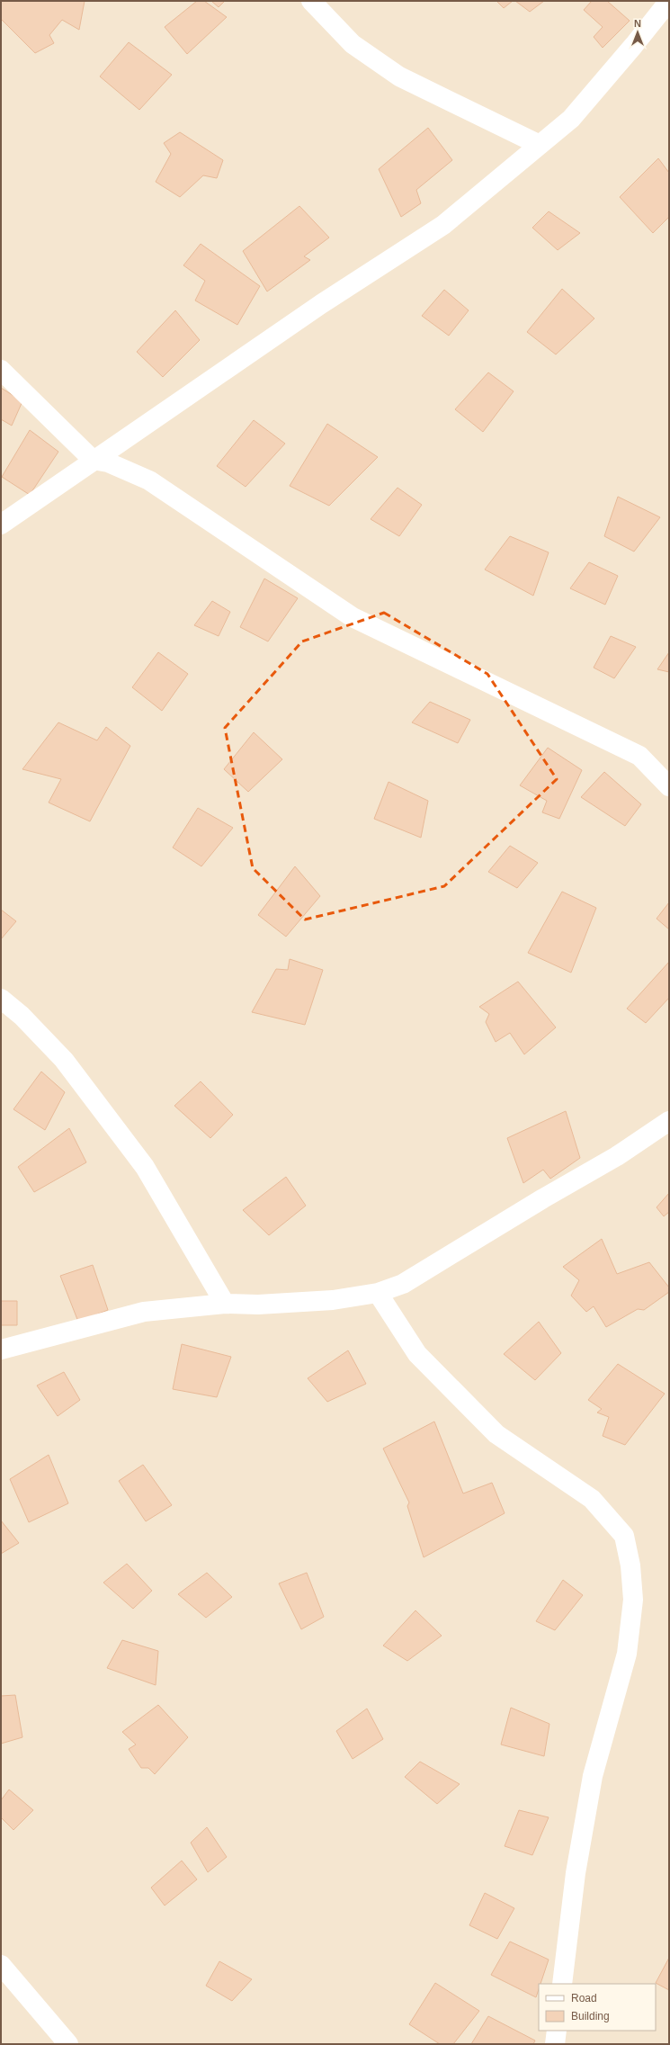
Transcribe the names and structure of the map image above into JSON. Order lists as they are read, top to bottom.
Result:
{
  "legend": ["Road", "Building"],
  "north": "top"
}
